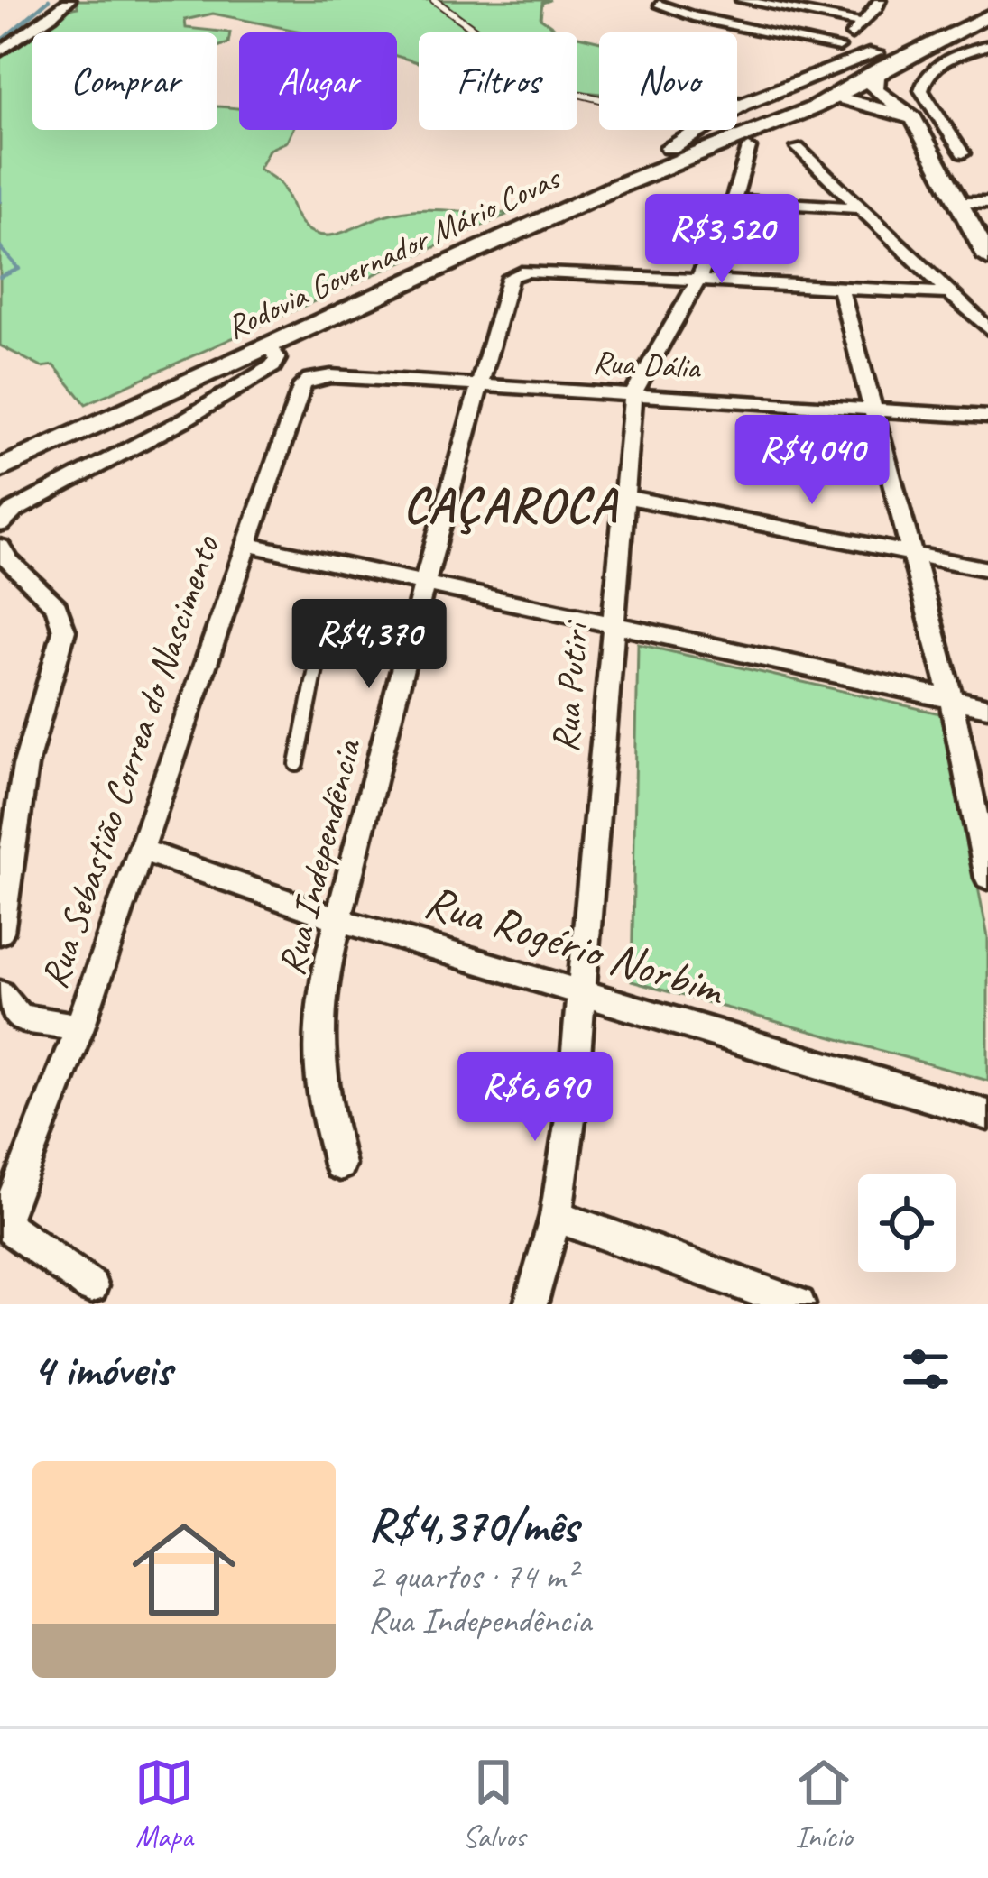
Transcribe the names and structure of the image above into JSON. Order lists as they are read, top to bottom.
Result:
{
  "streets": {
    "main road": ["Rodovia Governador Mário Covas"],
    "street": [
      "Rua Dália",
      "Rua Putiri",
      "Rua Sebastião Correa do Nascimento",
      "Rua Independência",
      "Rua Rogério Norbim"
    ]
  },
  "crossings": [
    ["Rua Dália", "Rua Putiri"],
    ["Rua Dália", "Rua Sebastião Correa do Nascimento"],
    ["Rua Dália", "Rua Independência"],
    ["Rua Putiri", "Rua Rogério Norbim"],
    ["Rua Sebastião Correa do Nascimento", "Rua Rogério Norbim"],
    ["Rua Independência", "Rua Rogério Norbim"]
  ],
  "districts": ["CAÇAROCA"],
  "page": {
    "chip": [
      "Comprar",
      "Alugar",
      "Filtros",
      "Novo"
    ],
    "price": [
      "R$3,520",
      "R$4,040",
      "R$4,370",
      "R$6,690"
    ],
    "heading": "4 imóveis",
    "list": [
      {
        "name": "R$4,370/mês",
        "note": "2 quartos · 74 m² · Rua Independência"
      }
    ],
    "tabs": ["Mapa", "Salvos", "Início"]
  }
}
